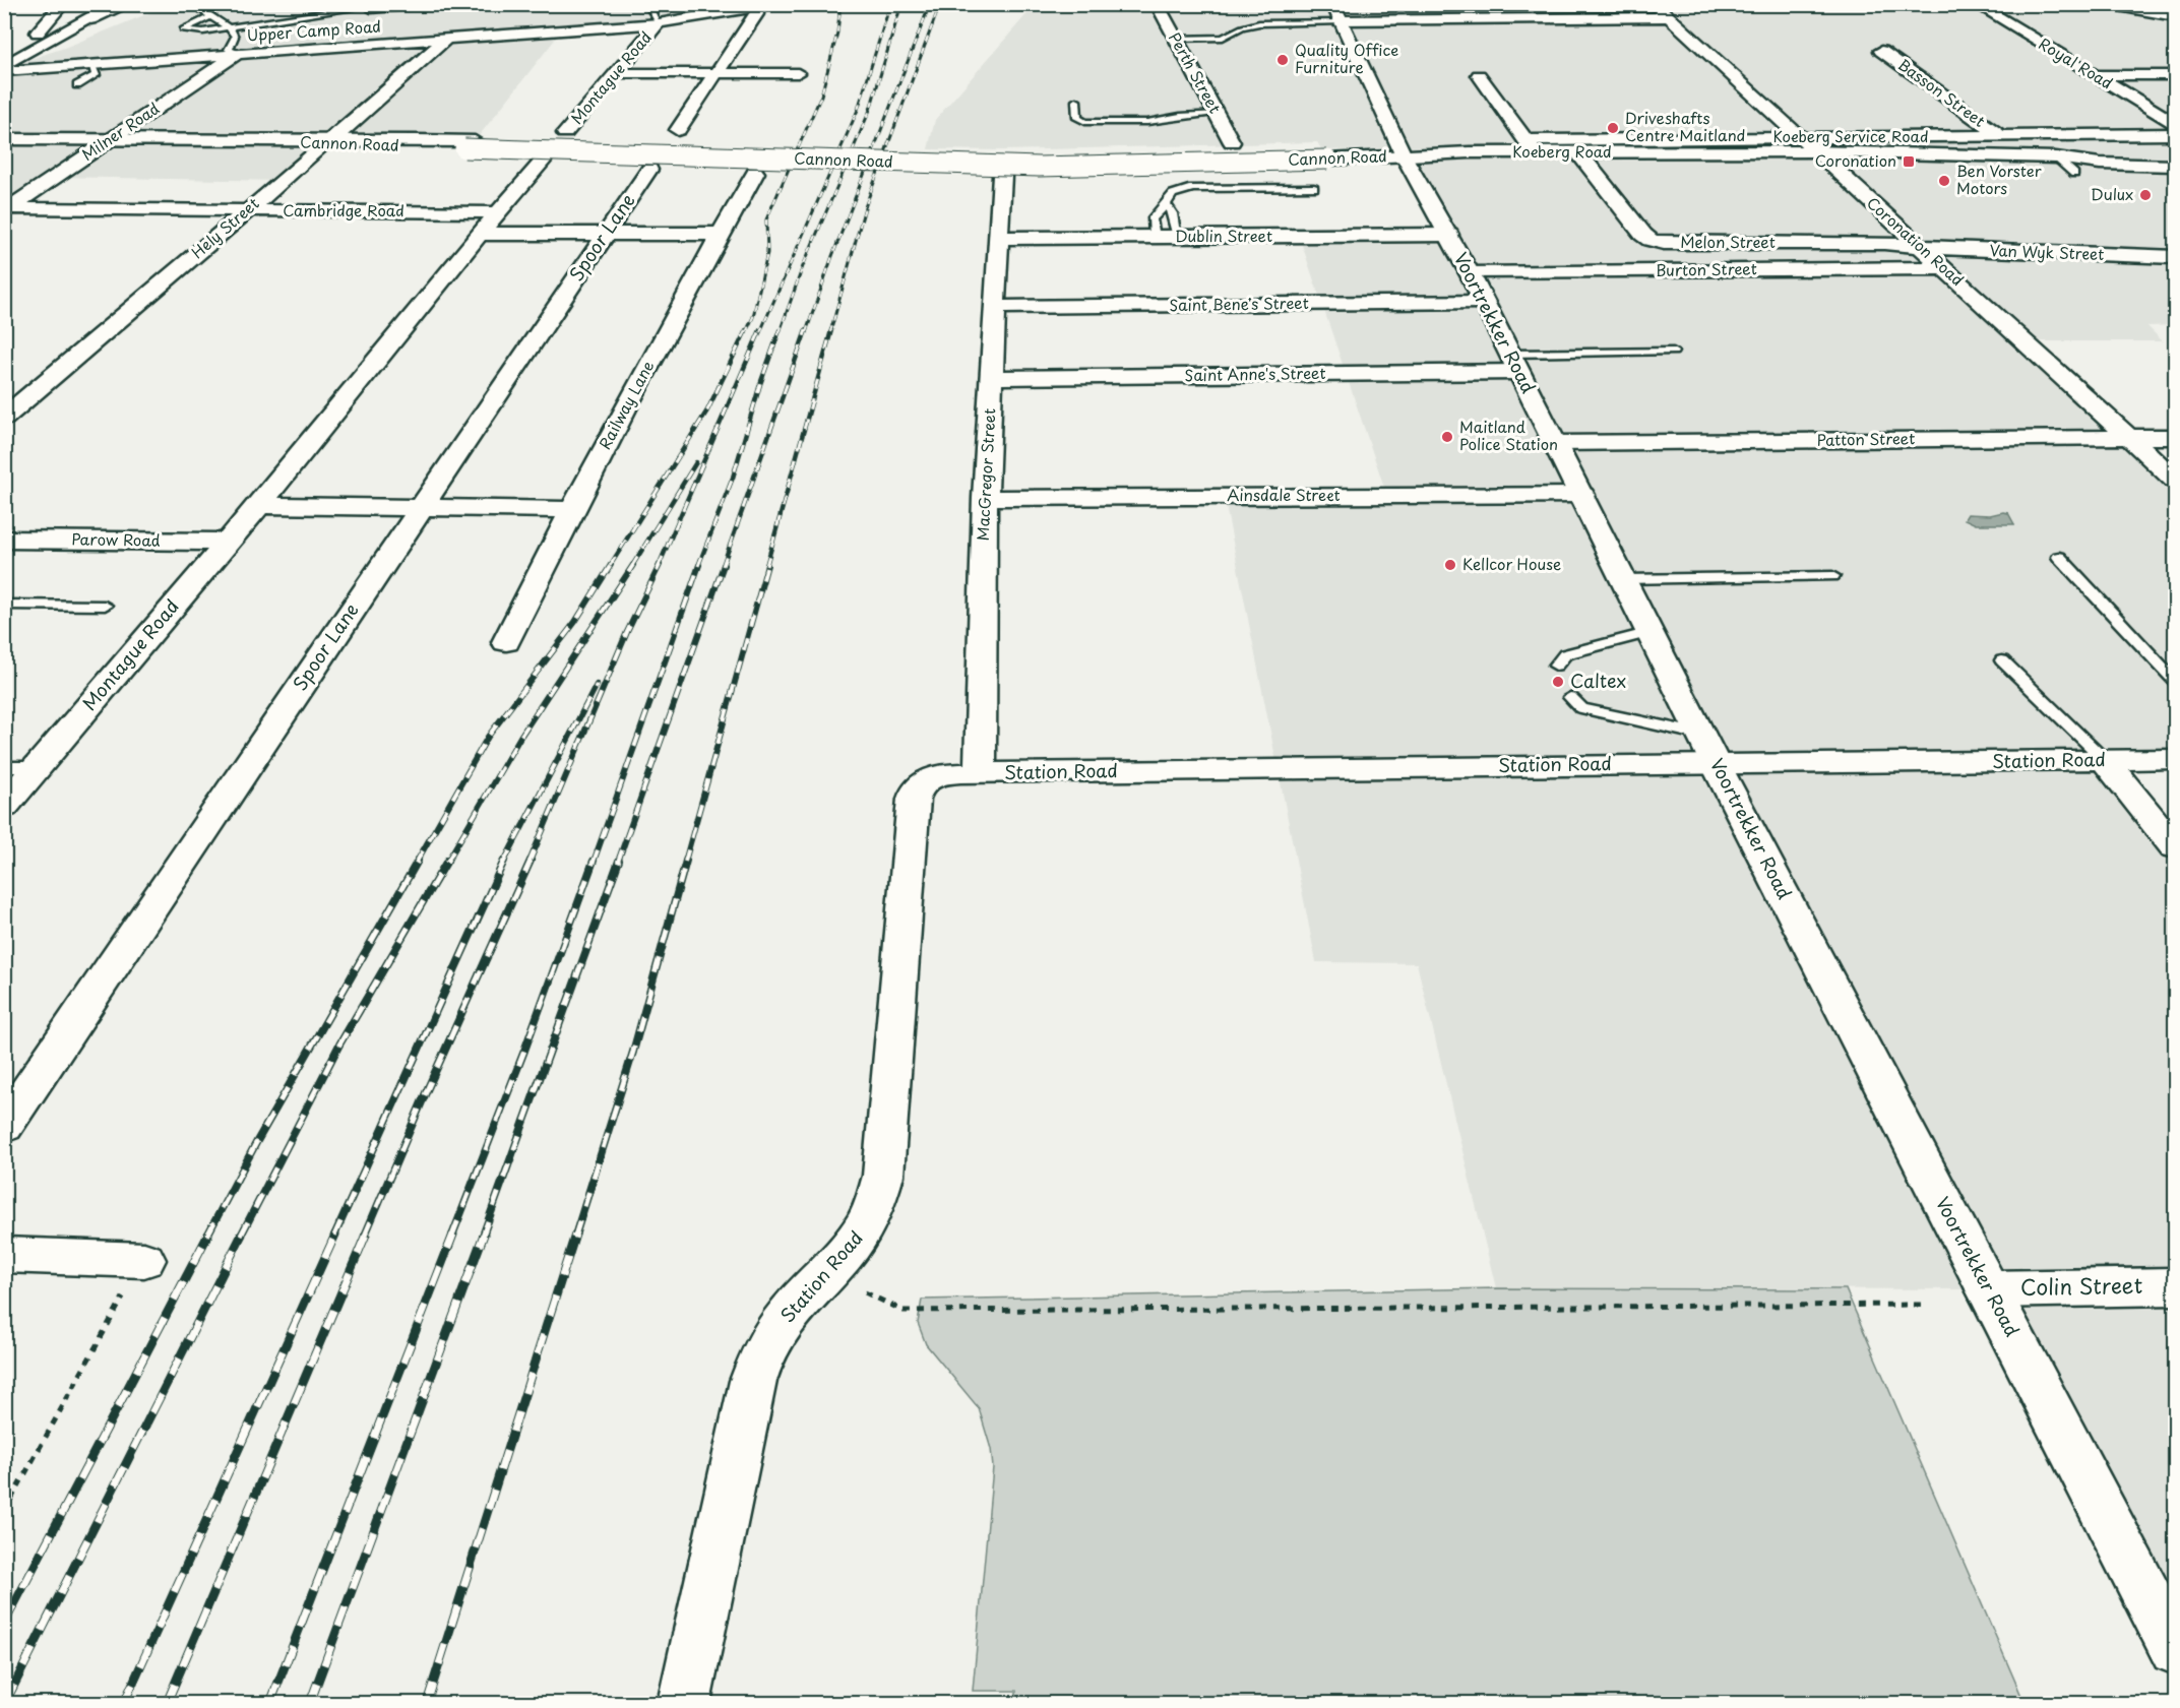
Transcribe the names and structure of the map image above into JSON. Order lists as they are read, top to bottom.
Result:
{
  "streets": {
    "main road": [
      "Upper Camp Road",
      "Royal Road",
      "Perth Street",
      "Montague Road",
      "Basson Street",
      "Milner Road",
      "Koeberg Service Road",
      "Cannon Road",
      "Koeberg Road",
      "Cambridge Road",
      "Hely Street",
      "Dublin Street",
      "Spoor Lane",
      "Coronation Road",
      "Melon Street",
      "Van Wyk Street",
      "Burton Street",
      "Saint Bene's Street",
      "Voortrekker Road",
      "Saint Anne's Street",
      "Railway Lane",
      "Patton Street",
      "MacGregor Street",
      "Ainsdale Street",
      "Parow Road",
      "Station Road",
      "Colin Street"
    ]
  },
  "crossings": [
    ["Upper Camp Road", "Montague Road"],
    ["Upper Camp Road", "Milner Road"],
    ["Upper Camp Road", "Hely Street"],
    ["Montague Road", "Cambridge Road"],
    ["Montague Road", "Parow Road"],
    ["Basson Street", "Koeberg Service Road"],
    ["Milner Road", "Cannon Road"],
    ["Milner Road", "Cambridge Road"],
    ["Koeberg Service Road", "Koeberg Road"],
    ["Koeberg Service Road", "Coronation Road"],
    ["Cannon Road", "Koeberg Road"],
    ["Cannon Road", "Hely Street"],
    ["Cannon Road", "Voortrekker Road"],
    ["Koeberg Road", "Coronation Road"],
    ["Koeberg Road", "Melon Street"],
    ["Koeberg Road", "Voortrekker Road"],
    ["Cambridge Road", "Hely Street"],
    ["Dublin Street", "Voortrekker Road"],
    ["Dublin Street", "MacGregor Street"],
    ["Coronation Road", "Melon Street"],
    ["Coronation Road", "Van Wyk Street"],
    ["Coronation Road", "Burton Street"],
    ["Coronation Road", "Patton Street"],
    ["Melon Street", "Van Wyk Street"],
    ["Burton Street", "Voortrekker Road"],
    ["Saint Bene's Street", "Voortrekker Road"],
    ["Saint Bene's Street", "MacGregor Street"],
    ["Voortrekker Road", "Saint Anne's Street"],
    ["Voortrekker Road", "Patton Street"],
    ["Voortrekker Road", "Ainsdale Street"],
    ["Voortrekker Road", "Station Road"],
    ["Voortrekker Road", "Colin Street"],
    ["Saint Anne's Street", "MacGregor Street"],
    ["MacGregor Street", "Ainsdale Street"],
    ["MacGregor Street", "Station Road"]
  ],
  "places": {
    "other": [
      "Quality Office Furniture",
      "Driveshafts Centre Maitland",
      "Ben Vorster Motors",
      "Dulux",
      "Maitland Police Station",
      "Kellcor House",
      "Caltex"
    ],
    "transit": ["Coronation"]
  }
}
